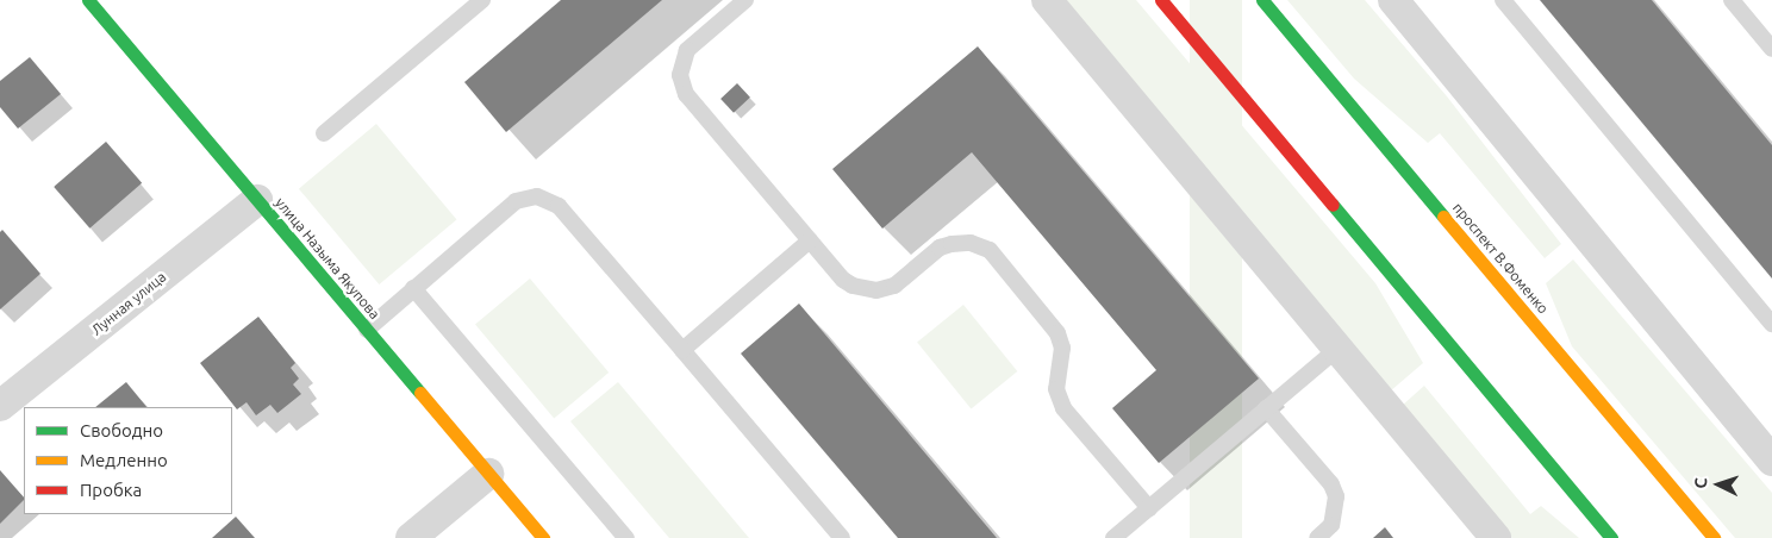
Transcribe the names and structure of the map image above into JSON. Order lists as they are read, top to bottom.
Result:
{
  "streets": {
    "main road": ["улица Назыма Якупова", "проспект В.Фоменко"],
    "street": ["Лунная улица"]
  },
  "crossings": [
    ["улица Назыма Якупова", "Лунная улица"]
  ],
  "legend": ["Свободно", "Медленно", "Пробка"],
  "north": "left"
}
